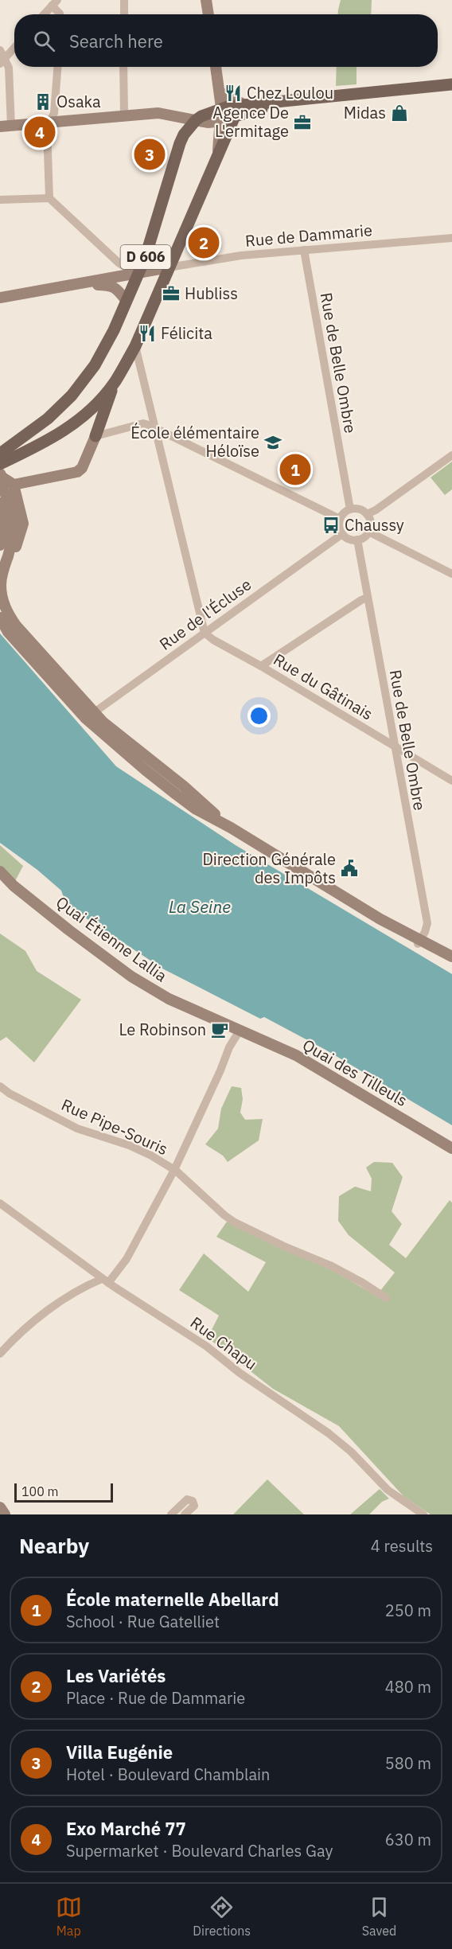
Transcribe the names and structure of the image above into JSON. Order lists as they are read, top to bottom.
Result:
{
  "streets": {
    "main road": ["D 606"],
    "street": [
      "Rue de Dammarie",
      "Rue de Belle Ombre",
      "Rue de l'Écluse",
      "Rue du Gâtinais",
      "Quai Étienne Lallia",
      "Quai des Tilleuls",
      "Rue Pipe-Souris",
      "Rue Chapu"
    ]
  },
  "crossings": [
    ["Rue de Dammarie", "D 606"],
    ["Rue de Dammarie", "Rue de Belle Ombre"],
    ["Rue de Belle Ombre", "Rue de l'Écluse"],
    ["Rue de Belle Ombre", "Rue du Gâtinais"],
    ["Rue de l'Écluse", "Rue du Gâtinais"],
    ["Quai Étienne Lallia", "Quai des Tilleuls"]
  ],
  "water": ["La Seine"],
  "places": {
    "restaurant": ["Chez Loulou", "Félicita"],
    "building": ["Osaka"],
    "shop": ["Midas"],
    "office": ["Agence De L'ermitage", "Hubliss"],
    "school or university": ["École élémentaire Héloïse"],
    "bus stop": ["Chaussy"],
    "public building": ["Direction Générale des Impôts"],
    "cafe": ["Le Robinson"]
  },
  "scale_bar": "100 m",
  "page": {
    "search": "Search here",
    "pins": [
      "4",
      "3",
      "2",
      "1"
    ],
    "scale": "100 m",
    "heading": ["Nearby", "4 results"],
    "list": [
      {
        "mark": "1",
        "name": "École maternelle Abellard",
        "note": "School · Rue Gatelliet",
        "value": "250 m"
      },
      {
        "mark": "2",
        "name": "Les Variétés",
        "note": "Place · Rue de Dammarie",
        "value": "480 m"
      },
      {
        "mark": "3",
        "name": "Villa Eugénie",
        "note": "Hotel · Boulevard Chamblain",
        "value": "580 m"
      },
      {
        "mark": "4",
        "name": "Exo Marché 77",
        "note": "Supermarket · Boulevard Charles Gay",
        "value": "630 m"
      }
    ],
    "nav": ["Map", "Directions", "Saved"]
  }
}
